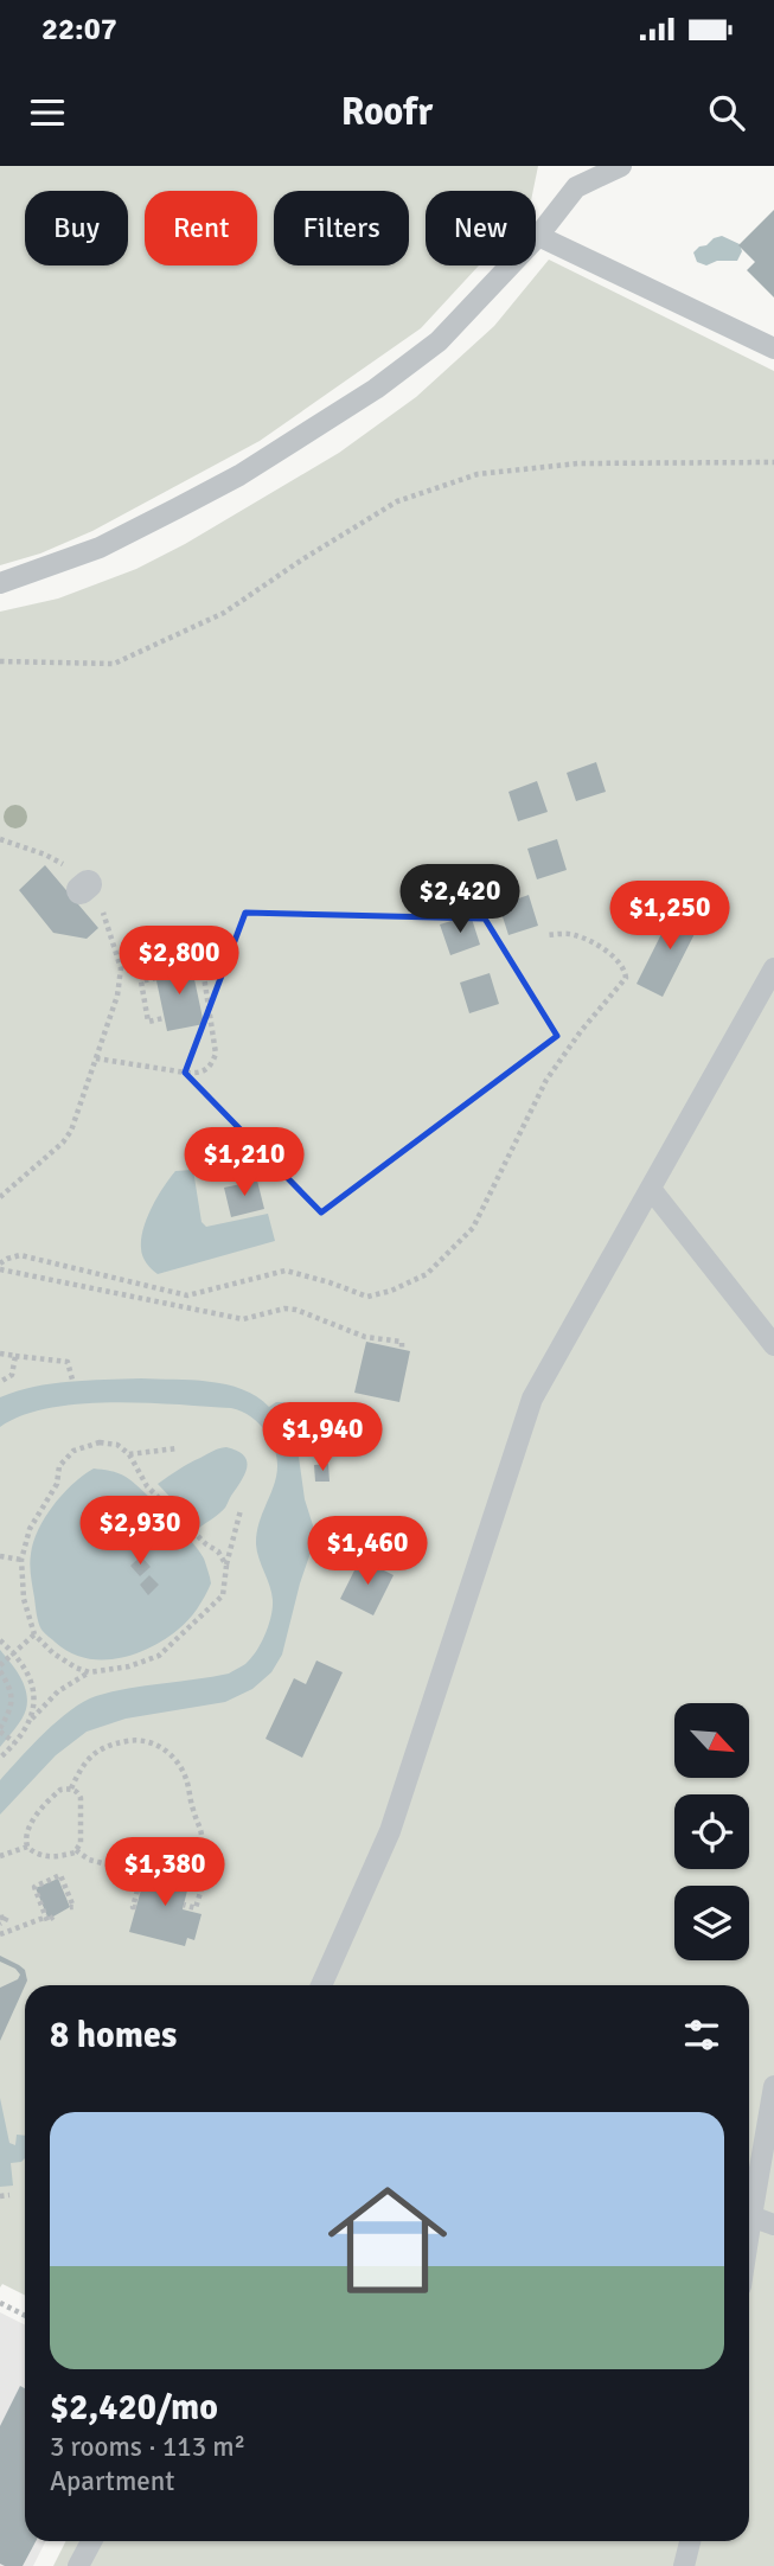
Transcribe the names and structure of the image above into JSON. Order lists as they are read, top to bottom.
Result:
{
  "north": "bottom right",
  "page": {
    "status": "22:07",
    "header": "Roofr",
    "chip": [
      "Buy",
      "Rent",
      "Filters",
      "New"
    ],
    "price": [
      "$2,420",
      "$1,250",
      "$2,800",
      "$1,210",
      "$1,940",
      "$2,930",
      "$1,460",
      "$1,380"
    ],
    "heading": "8 homes",
    "list": [
      {
        "name": "$2,420/mo",
        "note": "3 rooms · 113 m² · Apartment"
      }
    ]
  }
}
